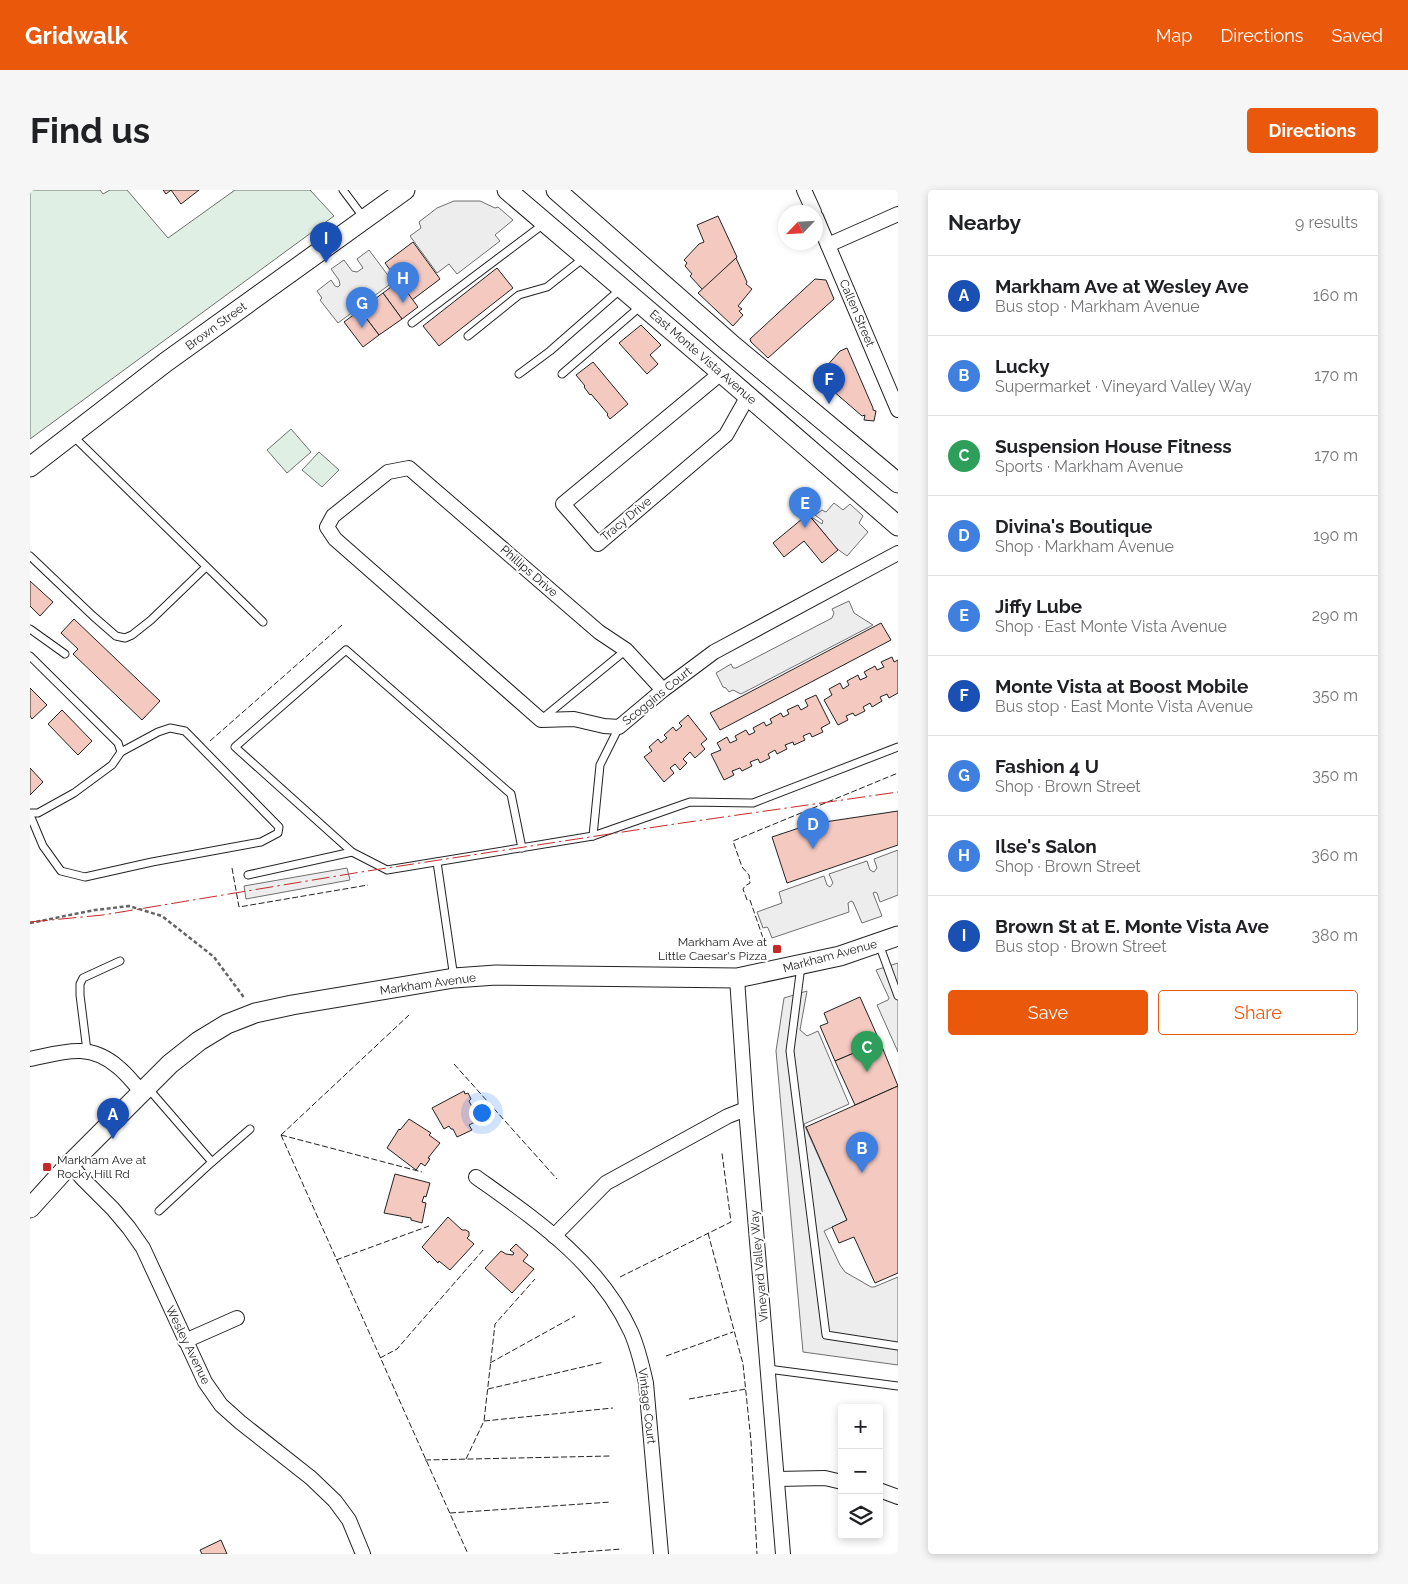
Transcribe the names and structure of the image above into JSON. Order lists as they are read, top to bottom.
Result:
{
  "streets": {
    "street": [
      "Callen Street",
      "Brown Street",
      "East Monte Vista Avenue",
      "Tracy Drive",
      "Phillips Drive",
      "Scoggins Court",
      "Markham Avenue",
      "Vineyard Valley Way",
      "Wesley Avenue",
      "Vintage Court"
    ]
  },
  "crossings": [
    ["East Monte Vista Avenue", "Tracy Drive"],
    ["Phillips Drive", "Scoggins Court"],
    ["Markham Avenue", "Vineyard Valley Way"],
    ["Markham Avenue", "Wesley Avenue"]
  ],
  "places": {
    "transit": ["Markham Ave at Little Caesar's Pizza", "Markham Ave at Rocky Hill Rd"]
  },
  "north": "bottom left",
  "page": {
    "header": "Gridwalk",
    "nav": ["Map", "Directions", "Saved"],
    "buttons": [
      "Directions",
      ["Save", "Share"]
    ],
    "title": "Find us",
    "heading": ["Nearby", "9 results"],
    "pins": [
      "I",
      "H",
      "G",
      "F",
      "E",
      "D",
      "C",
      "A",
      "B"
    ],
    "list": [
      {
        "mark": "A",
        "name": "Markham Ave at Wesley Ave",
        "note": "Bus stop · Markham Avenue",
        "value": "160 m"
      },
      {
        "mark": "B",
        "name": "Lucky",
        "note": "Supermarket · Vineyard Valley Way",
        "value": "170 m"
      },
      {
        "mark": "C",
        "name": "Suspension House Fitness",
        "note": "Sports · Markham Avenue",
        "value": "170 m"
      },
      {
        "mark": "D",
        "name": "Divina's Boutique",
        "note": "Shop · Markham Avenue",
        "value": "190 m"
      },
      {
        "mark": "E",
        "name": "Jiffy Lube",
        "note": "Shop · East Monte Vista Avenue",
        "value": "290 m"
      },
      {
        "mark": "F",
        "name": "Monte Vista at Boost Mobile",
        "note": "Bus stop · East Monte Vista Avenue",
        "value": "350 m"
      },
      {
        "mark": "G",
        "name": "Fashion 4 U",
        "note": "Shop · Brown Street",
        "value": "350 m"
      },
      {
        "mark": "H",
        "name": "Ilse's Salon",
        "note": "Shop · Brown Street",
        "value": "360 m"
      },
      {
        "mark": "I",
        "name": "Brown St at E. Monte Vista Ave",
        "note": "Bus stop · Brown Street",
        "value": "380 m"
      }
    ],
    "map_buttons": ["+", "−"]
  }
}
